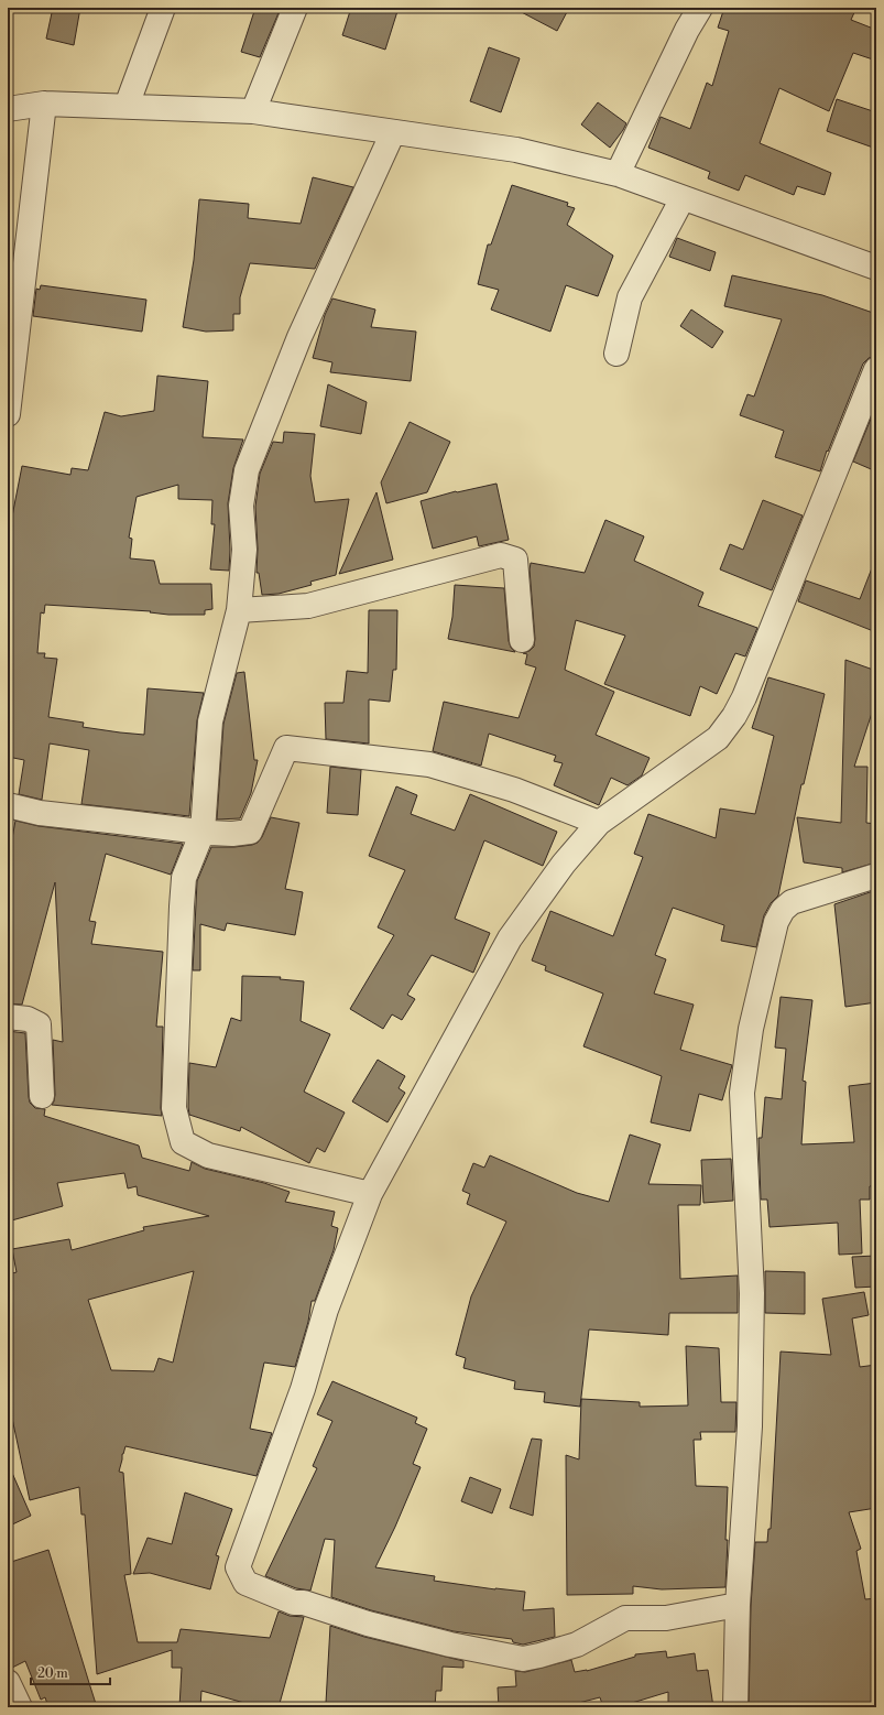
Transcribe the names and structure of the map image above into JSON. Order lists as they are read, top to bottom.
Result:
{
  "scale_bar": "20 m"
}
